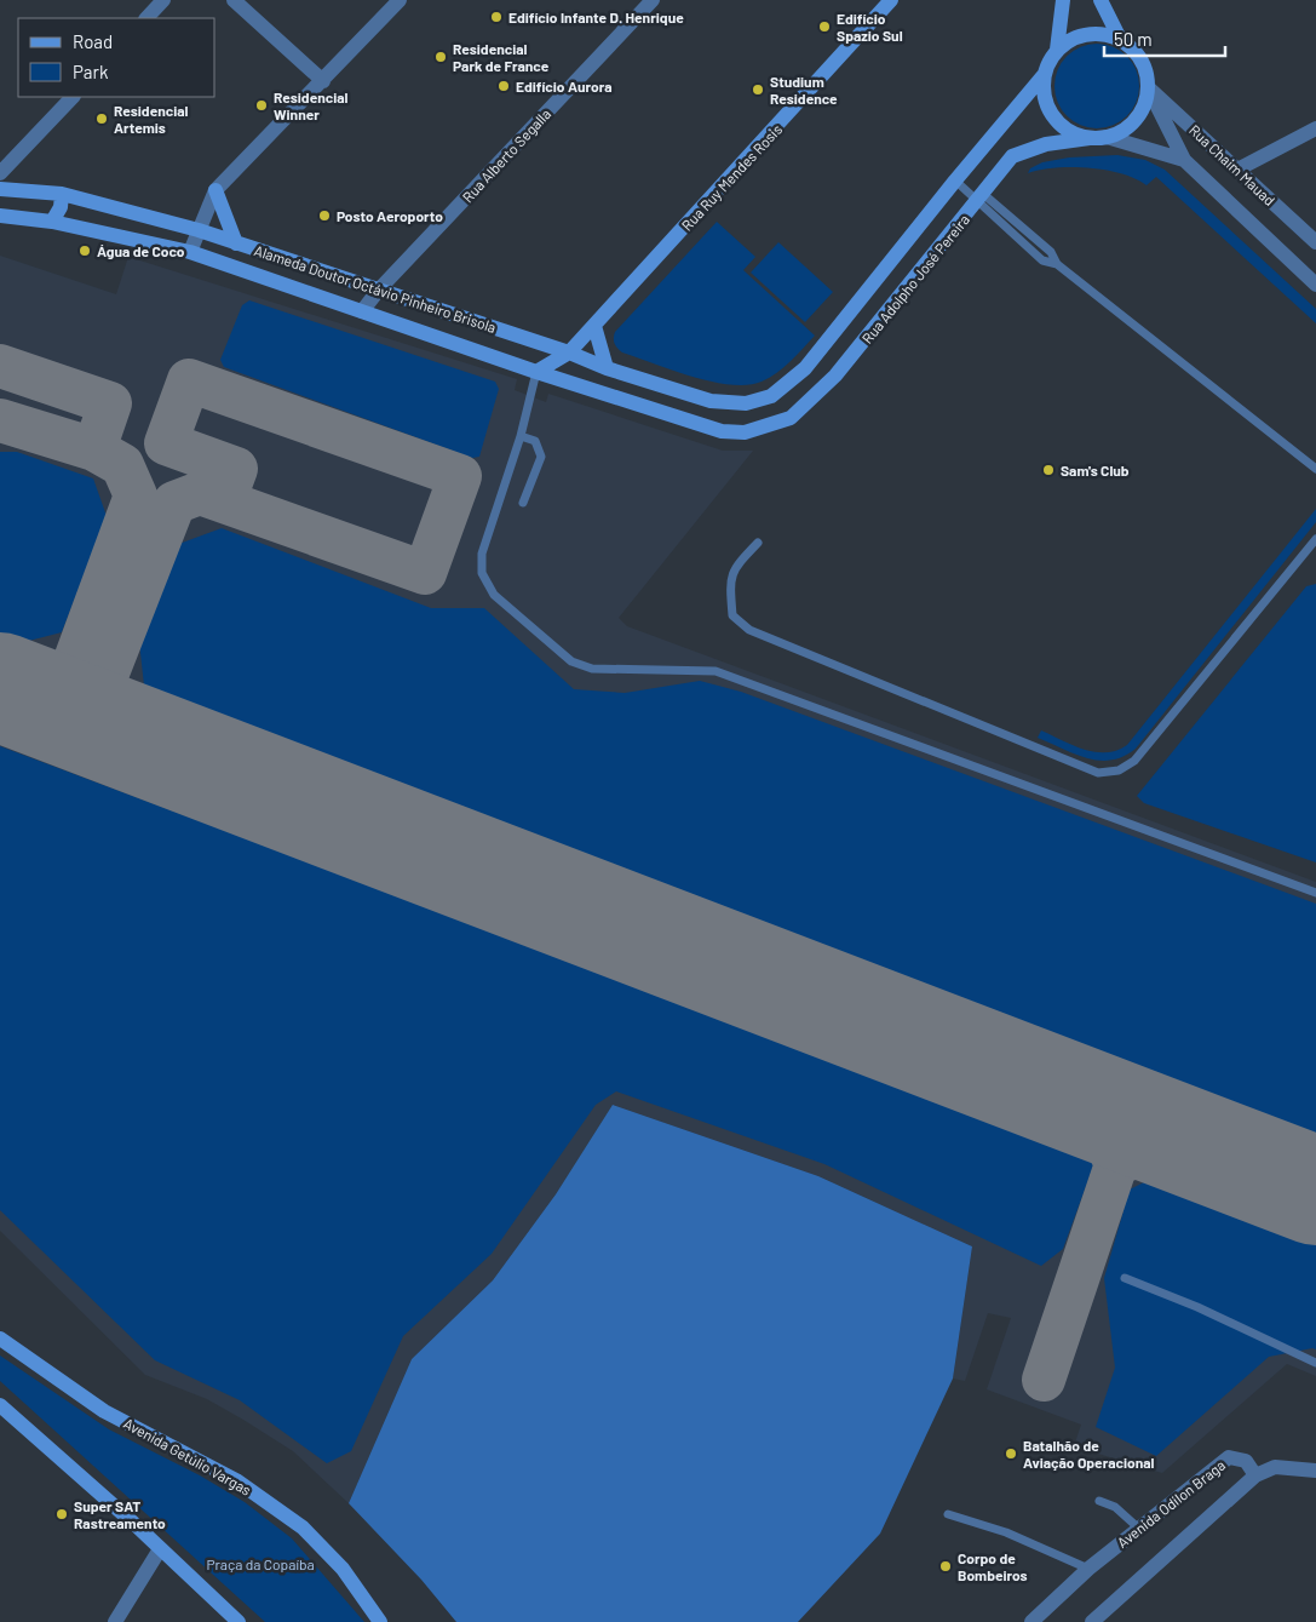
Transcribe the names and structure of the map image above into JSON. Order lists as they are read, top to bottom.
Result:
{
  "streets": {
    "street": [
      "Rua Alberto Segalla",
      "Rua Chaim Mauad",
      "Rua Ruy Mendes Rosis",
      "Rua Adolpho José Pereira",
      "Alameda Doutor Octávio Pinheiro Brisola",
      "Avenida Getúlio Vargas",
      "Avenida Odilon Braga"
    ]
  },
  "crossings": [
    ["Rua Alberto Segalla", "Alameda Doutor Octávio Pinheiro Brisola"],
    ["Rua Chaim Mauad", "Rua Adolpho José Pereira"],
    ["Rua Ruy Mendes Rosis", "Alameda Doutor Octávio Pinheiro Brisola"],
    ["Rua Adolpho José Pereira", "Alameda Doutor Octávio Pinheiro Brisola"]
  ],
  "parks": ["Praça da Copaíba"],
  "places": [
    "Edifício Infante D. Henrique",
    "Edifício Spazio Sul",
    "Residencial Park de France",
    "Edifício Aurora",
    "Studium Residence",
    "Residencial Winner",
    "Residencial Artemis",
    "Posto Aeroporto",
    "Água de Coco",
    "Sam's Club",
    "Batalhão de Aviação Operacional",
    "Super SAT Rastreamento",
    "Corpo de Bombeiros"
  ],
  "legend": ["Road", "Park"],
  "scale_bar": "50 m"
}
